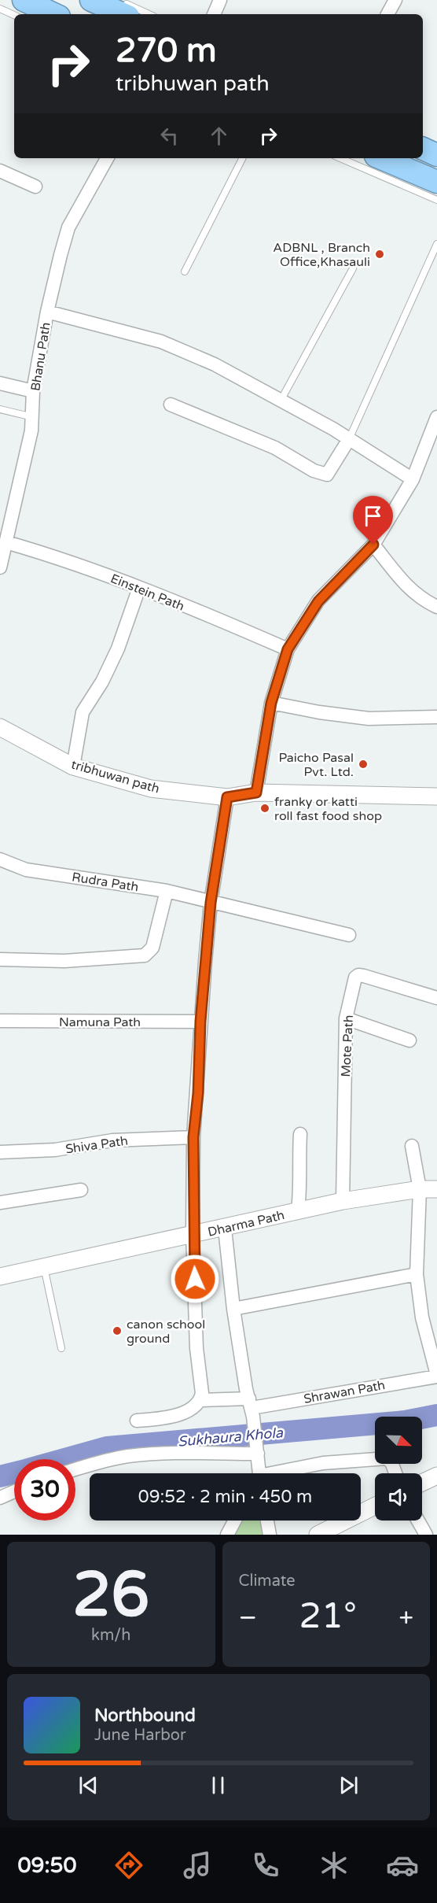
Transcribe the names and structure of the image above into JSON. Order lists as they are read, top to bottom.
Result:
{
  "streets": {
    "street": [
      "Bhanu Path",
      "Einstein Path",
      "tribhuwan path",
      "Rudra Path",
      "Namuna Path",
      "Mote Path",
      "Shiva Path",
      "Dharma Path",
      "Shrawan Path"
    ]
  },
  "crossings": [
    ["Bhanu Path", "Einstein Path"],
    ["Mote Path", "Dharma Path"]
  ],
  "water": ["Sukhaura Khola"],
  "places": [
    "ADBNL , Branch Office,Khasauli",
    "Paicho Pasal Pvt. Ltd.",
    "franky or katti roll fast food shop",
    "canon school ground"
  ],
  "north": "bottom right",
  "page": {
    "turn": ["270 m", "tribhuwan path"],
    "limit": "30",
    "trip": "09:52 · 2 min · 450 m",
    "tile": [
      ["26", "km/h"],
      "Climate"
    ],
    "heat": ["−", "21°", "+"],
    "song": ["Northbound", "June Harbor"],
    "tabs": "09:50"
  }
}
